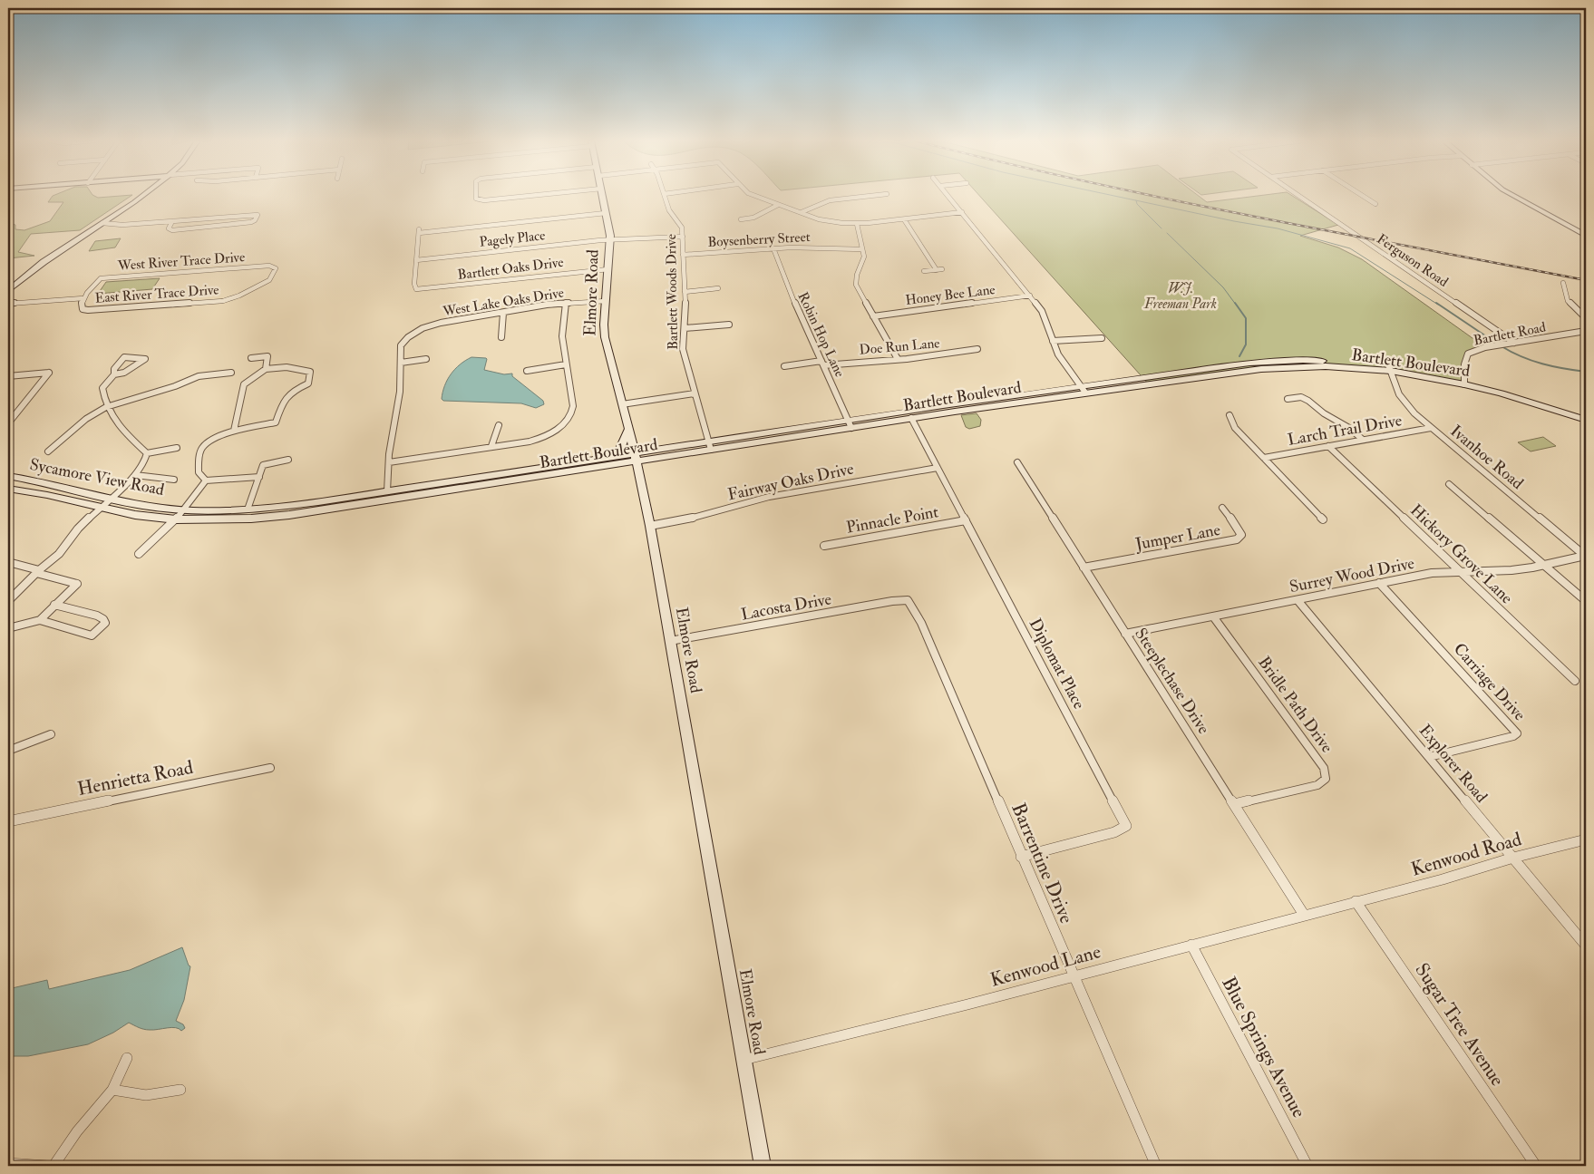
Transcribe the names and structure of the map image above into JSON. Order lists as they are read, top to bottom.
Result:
{
  "streets": {
    "main road": ["Elmore Road", "Bartlett Boulevard", "Sycamore View Road"],
    "street": [
      "Pagely Place",
      "Boysenberry Street",
      "Ferguson Road",
      "West River Trace Drive",
      "Bartlett Oaks Drive",
      "Bartlett Woods Drive",
      "East River Trace Drive",
      "Honey Bee Lane",
      "West Lake Oaks Drive",
      "Bartlett Road",
      "Robin Hop Lane",
      "Doe Run Lane",
      "Larch Trail Drive",
      "Ivanhoe Road",
      "Fairway Oaks Drive",
      "Pinnacle Point",
      "Jumper Lane",
      "Hickory Grove Lane",
      "Surrey Wood Drive",
      "Lacosta Drive",
      "Diplomat Place",
      "Steeplechase Drive",
      "Carriage Drive",
      "Bridle Path Drive",
      "Explorer Road",
      "Henrietta Road",
      "Kenwood Road",
      "Barrentine Drive",
      "Kenwood Lane",
      "Sugar Tree Avenue",
      "Blue Springs Avenue"
    ]
  },
  "crossings": [
    ["Pagely Place", "Bartlett Oaks Drive"],
    ["Pagely Place", "Bartlett Woods Drive"],
    ["Pagely Place", "Elmore Road"],
    ["Boysenberry Street", "Bartlett Woods Drive"],
    ["Boysenberry Street", "Robin Hop Lane"],
    ["Ferguson Road", "Bartlett Road"],
    ["West River Trace Drive", "East River Trace Drive"],
    ["Bartlett Oaks Drive", "Elmore Road"],
    ["Bartlett Woods Drive", "Bartlett Boulevard"],
    ["Elmore Road", "West Lake Oaks Drive"],
    ["Elmore Road", "Bartlett Boulevard"],
    ["Elmore Road", "Fairway Oaks Drive"],
    ["Elmore Road", "Lacosta Drive"],
    ["Elmore Road", "Kenwood Lane"],
    ["Bartlett Road", "Bartlett Boulevard"],
    ["Robin Hop Lane", "Doe Run Lane"],
    ["Robin Hop Lane", "Bartlett Boulevard"],
    ["Bartlett Boulevard", "Ivanhoe Road"],
    ["Bartlett Boulevard", "Sycamore View Road"],
    ["Bartlett Boulevard", "Diplomat Place"],
    ["Larch Trail Drive", "Ivanhoe Road"],
    ["Larch Trail Drive", "Hickory Grove Lane"],
    ["Ivanhoe Road", "Surrey Wood Drive"],
    ["Fairway Oaks Drive", "Diplomat Place"],
    ["Pinnacle Point", "Diplomat Place"],
    ["Jumper Lane", "Steeplechase Drive"],
    ["Hickory Grove Lane", "Surrey Wood Drive"],
    ["Surrey Wood Drive", "Steeplechase Drive"],
    ["Surrey Wood Drive", "Carriage Drive"],
    ["Surrey Wood Drive", "Bridle Path Drive"],
    ["Surrey Wood Drive", "Explorer Road"],
    ["Lacosta Drive", "Barrentine Drive"],
    ["Diplomat Place", "Barrentine Drive"],
    ["Steeplechase Drive", "Bridle Path Drive"],
    ["Steeplechase Drive", "Kenwood Lane"],
    ["Carriage Drive", "Explorer Road"],
    ["Explorer Road", "Kenwood Road"],
    ["Kenwood Road", "Kenwood Lane"],
    ["Kenwood Road", "Sugar Tree Avenue"],
    ["Barrentine Drive", "Kenwood Lane"],
    ["Kenwood Lane", "Sugar Tree Avenue"],
    ["Kenwood Lane", "Blue Springs Avenue"]
  ],
  "parks": ["W.J. Freeman Park"]
}
